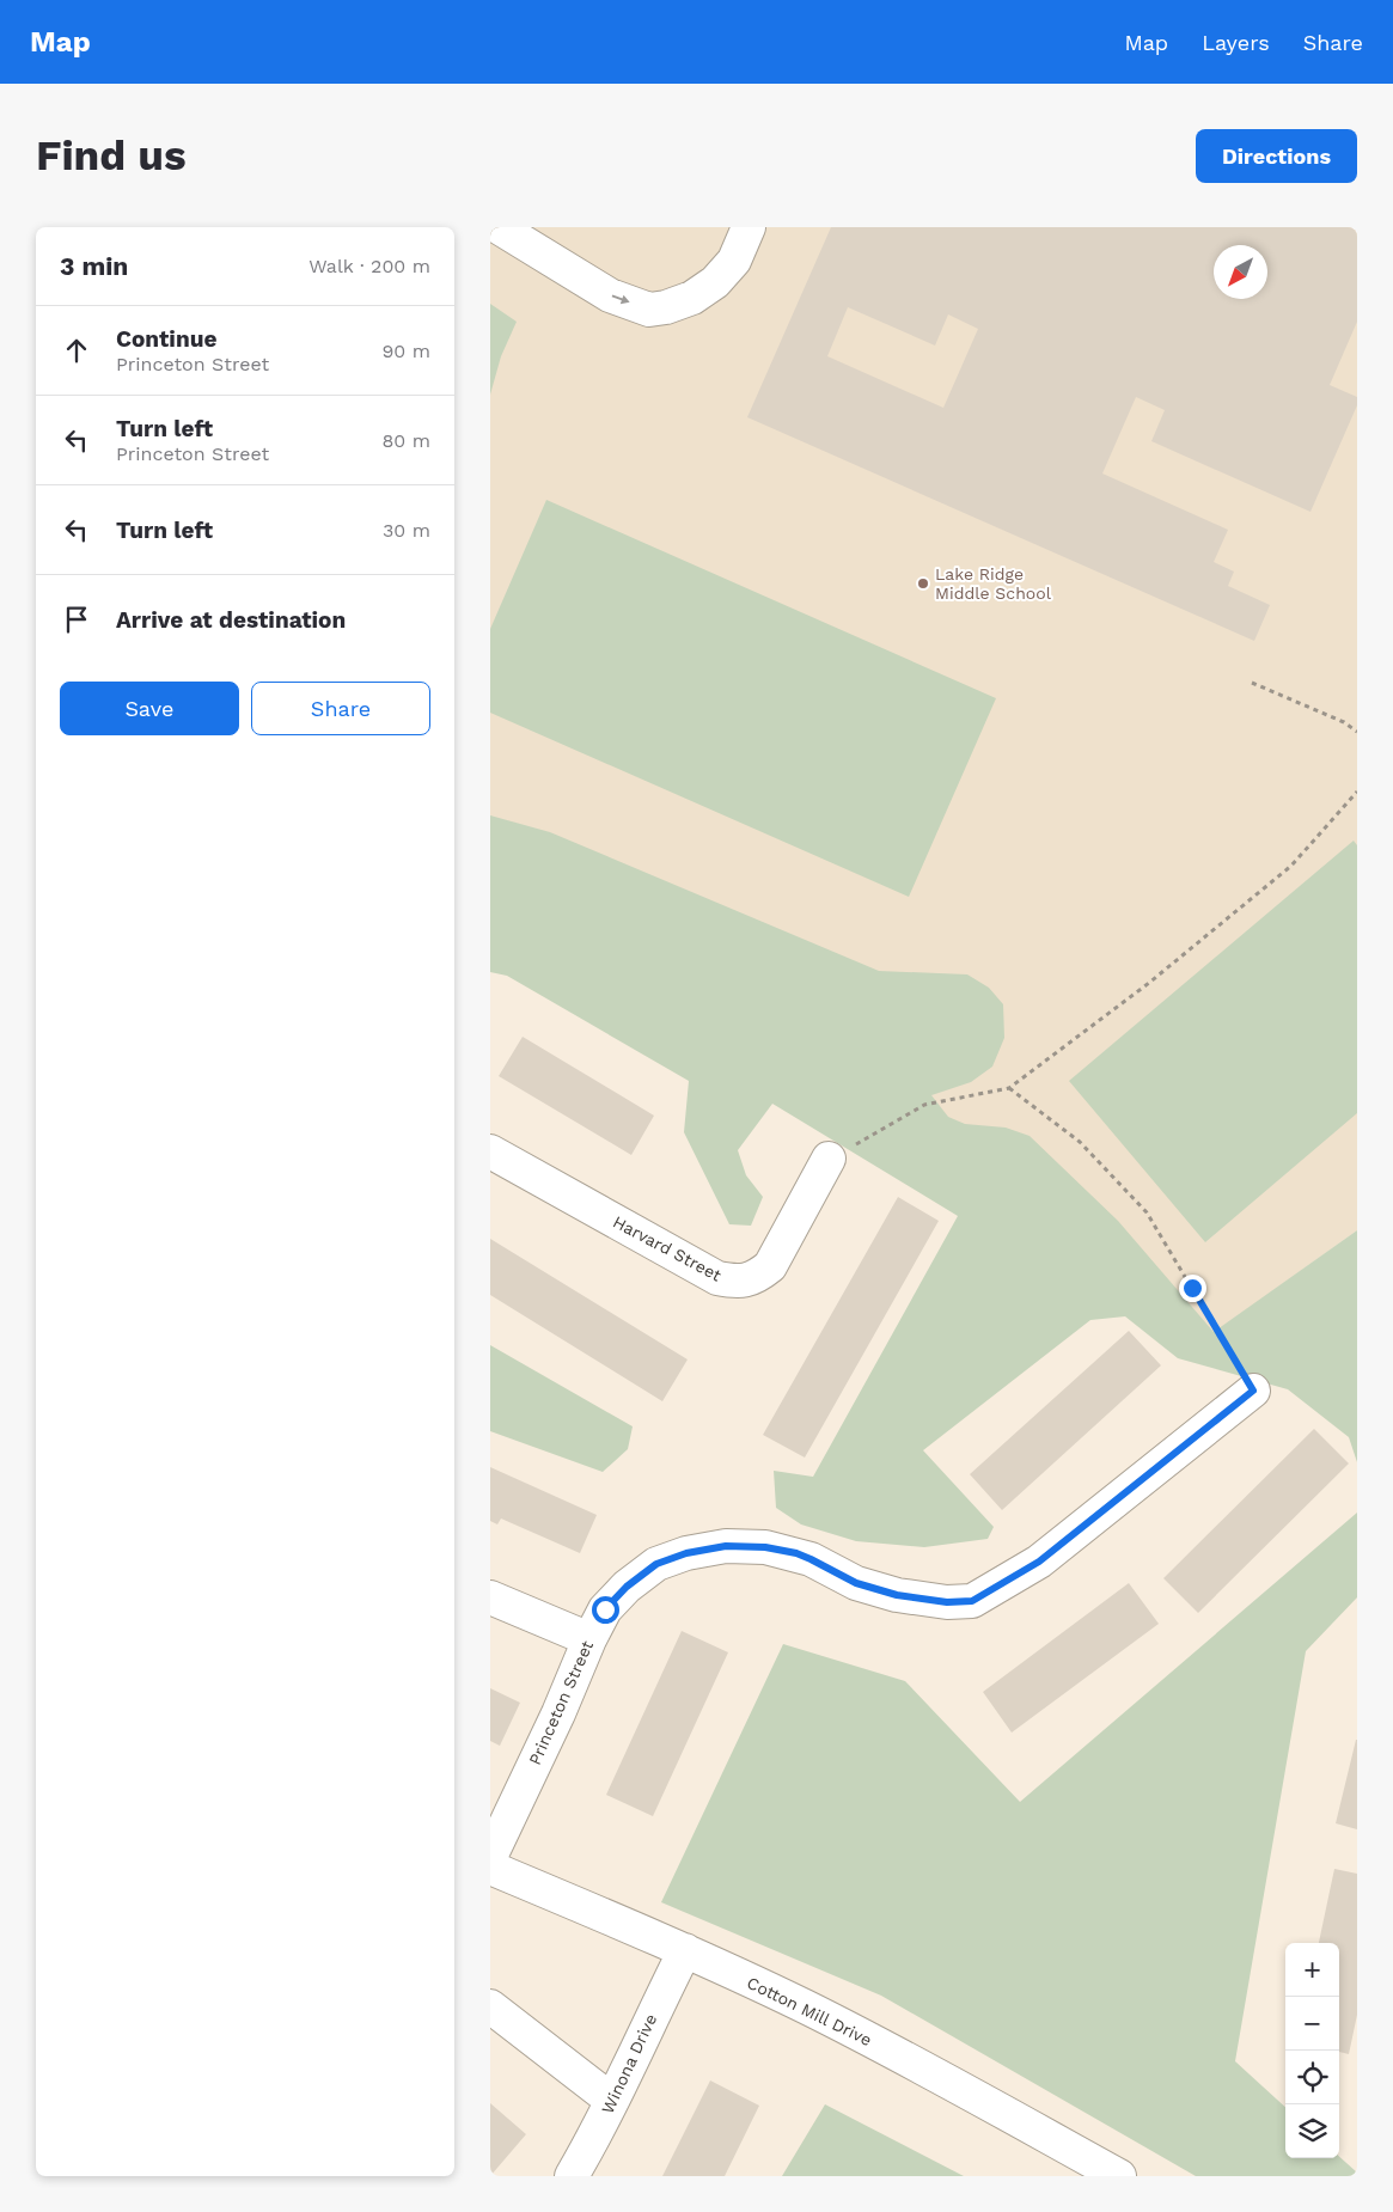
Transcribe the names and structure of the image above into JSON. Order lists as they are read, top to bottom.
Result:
{
  "streets": {
    "street": [
      "Harvard Street",
      "Princeton Street",
      "Cotton Mill Drive",
      "Winona Drive"
    ]
  },
  "crossings": [
    ["Cotton Mill Drive", "Winona Drive"]
  ],
  "places": ["Lake Ridge Middle School"],
  "north": "bottom left",
  "page": {
    "header": "Map",
    "nav": ["Map", "Layers", "Share"],
    "buttons": [
      "Directions",
      ["Save", "Share"]
    ],
    "title": "Find us",
    "heading": ["3 min", "Walk · 200 m"],
    "list": [
      ["Continue", "Princeton Street", "90 m"],
      ["Turn left", "Princeton Street", "80 m"],
      ["Turn left", "30 m"],
      "Arrive at destination"
    ],
    "map_buttons": ["+", "−"]
  }
}
